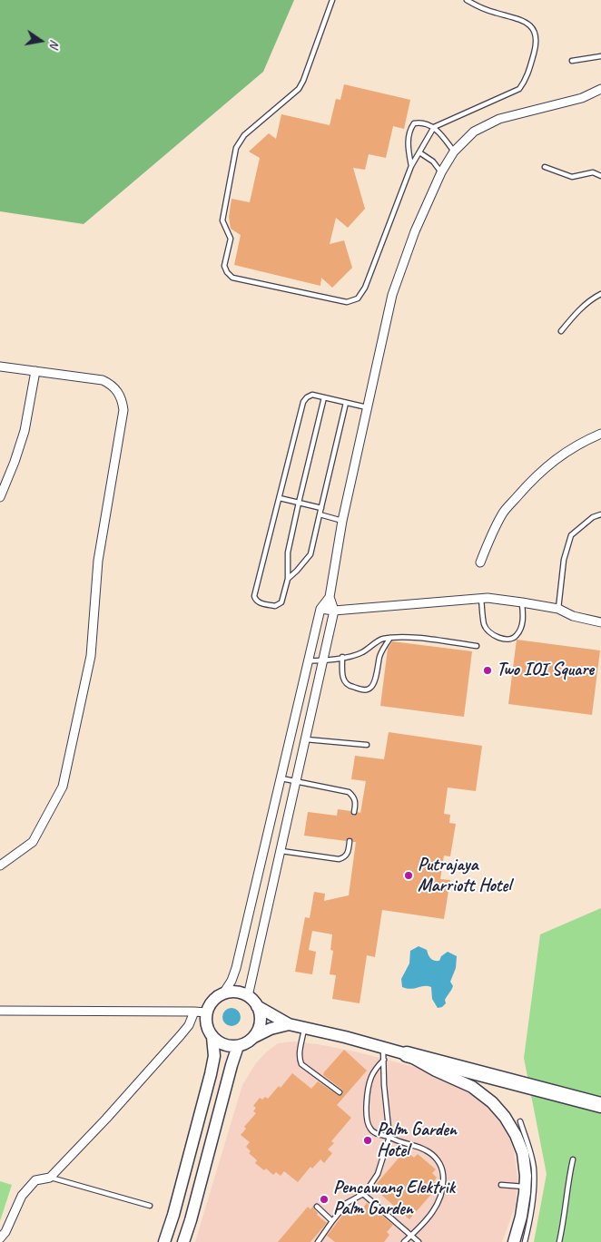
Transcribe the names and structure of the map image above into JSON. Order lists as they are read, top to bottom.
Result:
{
  "places": [
    "Two IOI Square",
    "Putrajaya Marriott Hotel",
    "Palm Garden Hotel",
    "Pencawang Elektrik Palm Garden"
  ],
  "north": "right"
}
